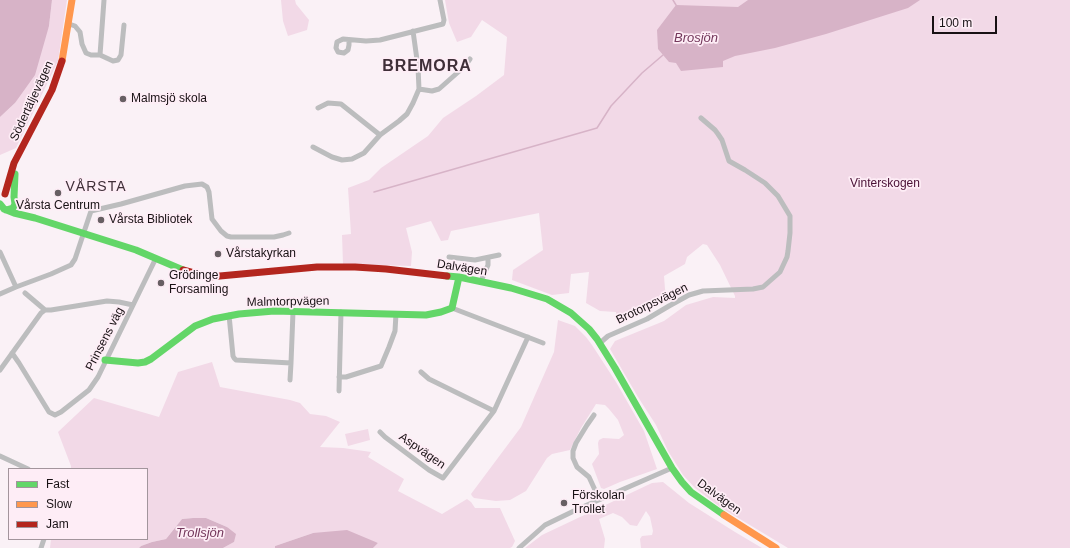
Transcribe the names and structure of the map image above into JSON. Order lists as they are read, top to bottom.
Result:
{
  "streets": {
    "main road": ["Södertäljevägen", "Dalvägen", "Malmtorpvägen"],
    "street": ["Brotorpsvägen", "Prinsens väg", "Aspvägen"]
  },
  "crossings": [
    ["Södertäljevägen", "Dalvägen"],
    ["Dalvägen", "Brotorpsvägen"],
    ["Dalvägen", "Prinsens väg"],
    ["Malmtorpvägen", "Prinsens väg"]
  ],
  "districts": ["BREMORA", "VÅRSTA"],
  "water": ["Brosjön", "Trollsjön"],
  "parks": ["Vinterskogen"],
  "places": [
    "Malmsjö skola",
    "Vårsta Centrum",
    "Vårsta Bibliotek",
    "Vårstakyrkan",
    "Grödinge Forsamling",
    "Förskolan Trollet"
  ],
  "legend": ["Fast", "Slow", "Jam"],
  "scale_bar": "100 m"
}
